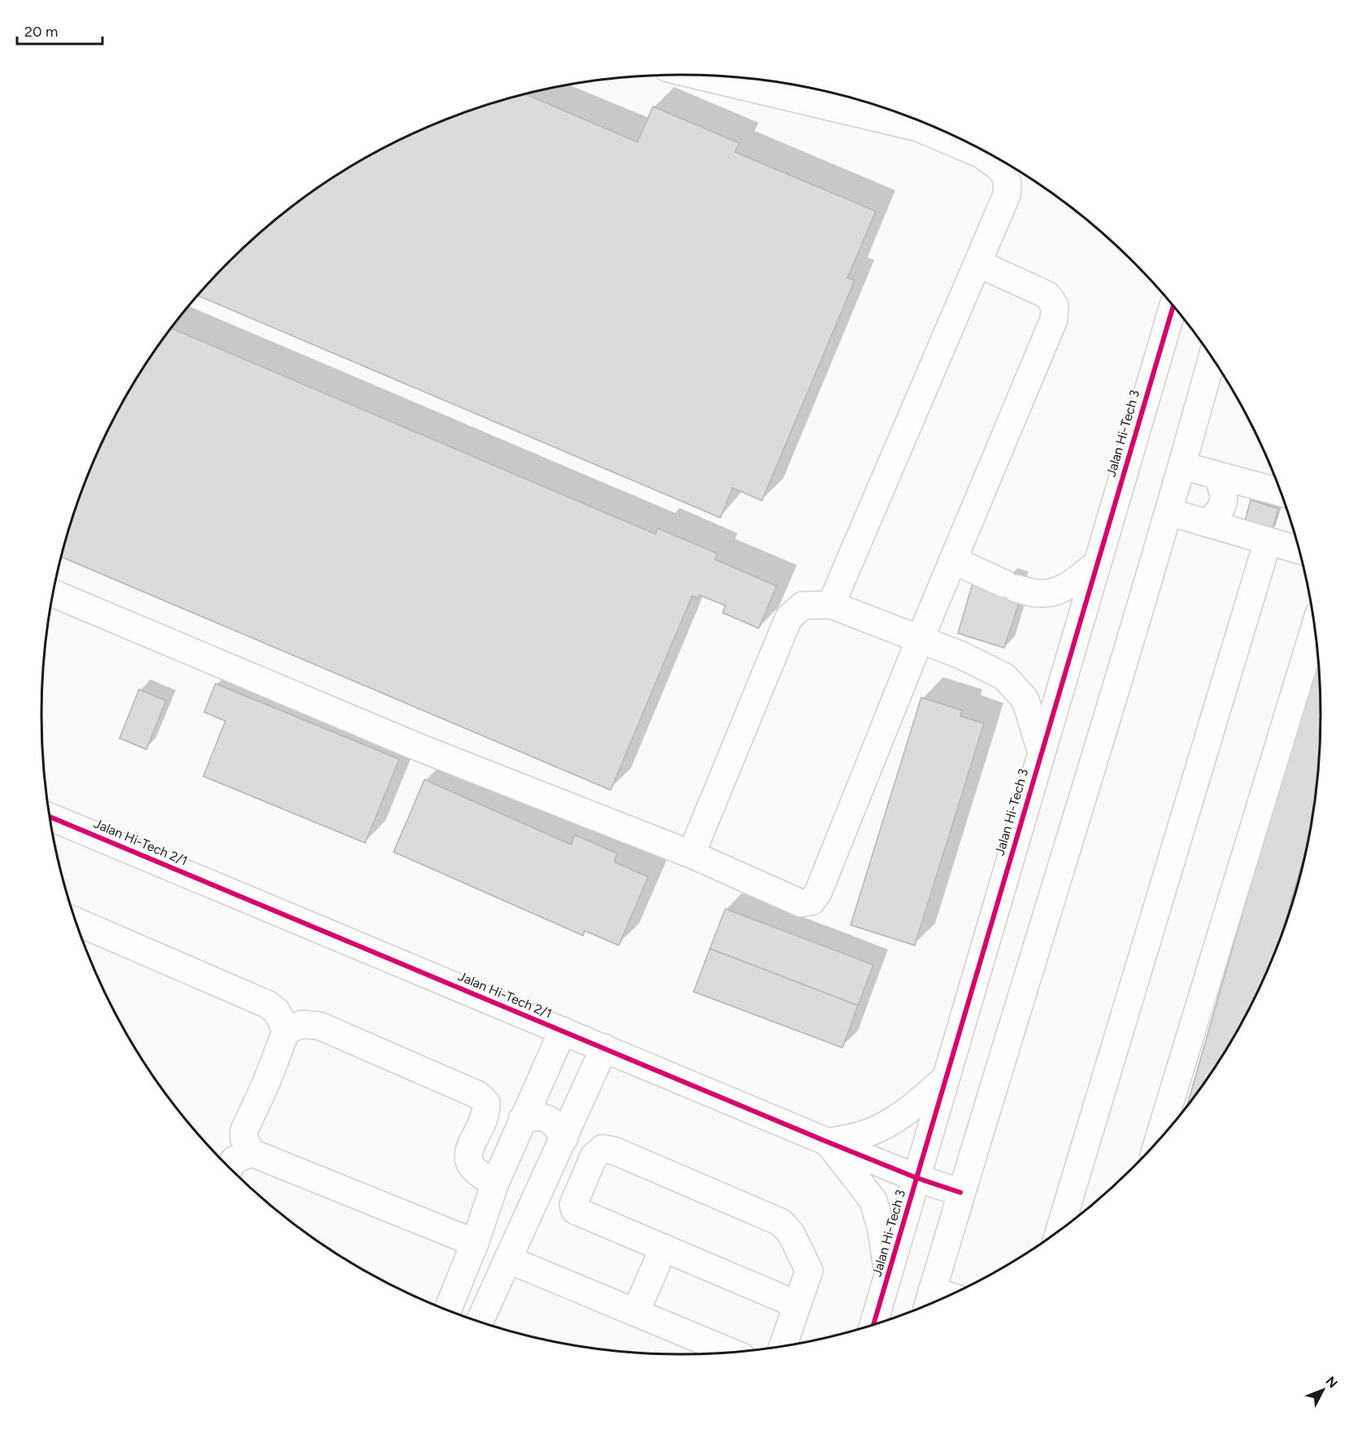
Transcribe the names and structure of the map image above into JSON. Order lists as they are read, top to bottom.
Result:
{
  "streets": {
    "street": ["Jalan Hi-Tech 3", "Jalan Hi-Tech 2/1"]
  },
  "crossings": [
    ["Jalan Hi-Tech 3", "Jalan Hi-Tech 2/1"]
  ],
  "scale_bar": "20 m",
  "north": "top right"
}
